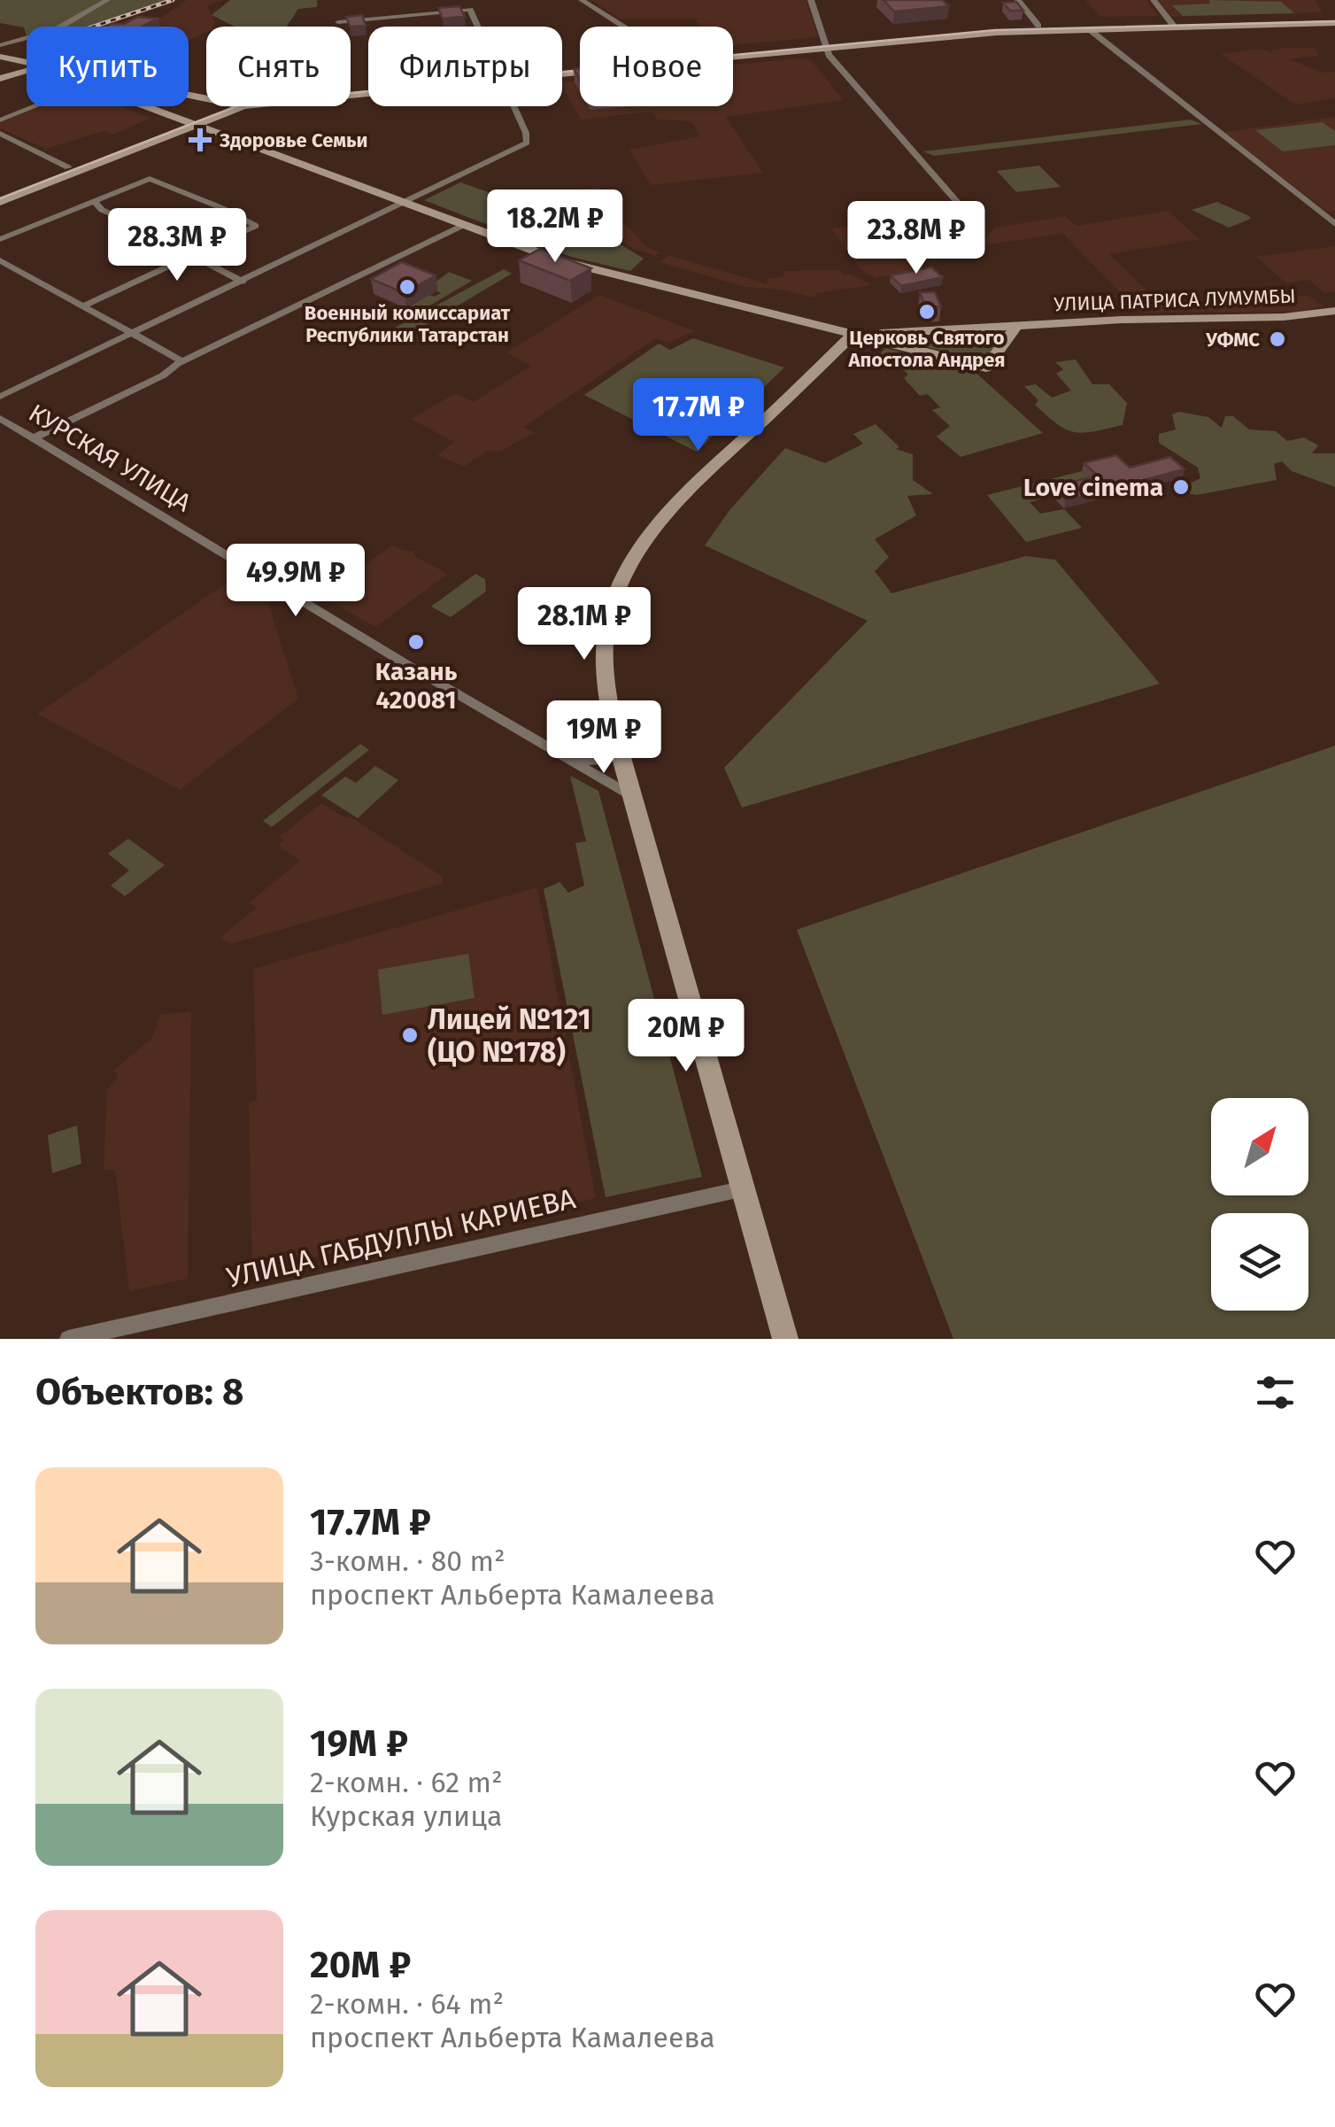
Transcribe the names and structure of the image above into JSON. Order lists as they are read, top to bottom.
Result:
{
  "streets": {
    "main road": ["УЛИЦА ПАТРИСА ЛУМУМБЫ"],
    "street": ["КУРСКАЯ УЛИЦА", "УЛИЦА ГАБДУЛЛЫ КАРИЕВА"]
  },
  "places": {
    "health": ["Здоровье Семьи"],
    "other": [
      "Военный комиссариат Республики Татарстан",
      "Церковь Святого Апостола Андрея",
      "УФМС",
      "Love cinema",
      "Казань 420081",
      "Лицей №121 (ЦО №178)"
    ]
  },
  "north": "top right",
  "page": {
    "chip": [
      "Купить",
      "Снять",
      "Фильтры",
      "Новое"
    ],
    "price": [
      "18.2M ₽",
      "23.8M ₽",
      "28.3M ₽",
      "17.7M ₽",
      "49.9M ₽",
      "28.1M ₽",
      "19M ₽",
      "20M ₽"
    ],
    "heading": "Объектов: 8",
    "list": [
      {
        "name": "17.7M ₽",
        "note": "3-комн. · 80 m² · проспект Альберта Камалеева"
      },
      {
        "name": "19M ₽",
        "note": "2-комн. · 62 m² · Курская улица"
      },
      {
        "name": "20M ₽",
        "note": "2-комн. · 64 m² · проспект Альберта Камалеева"
      }
    ]
  }
}
